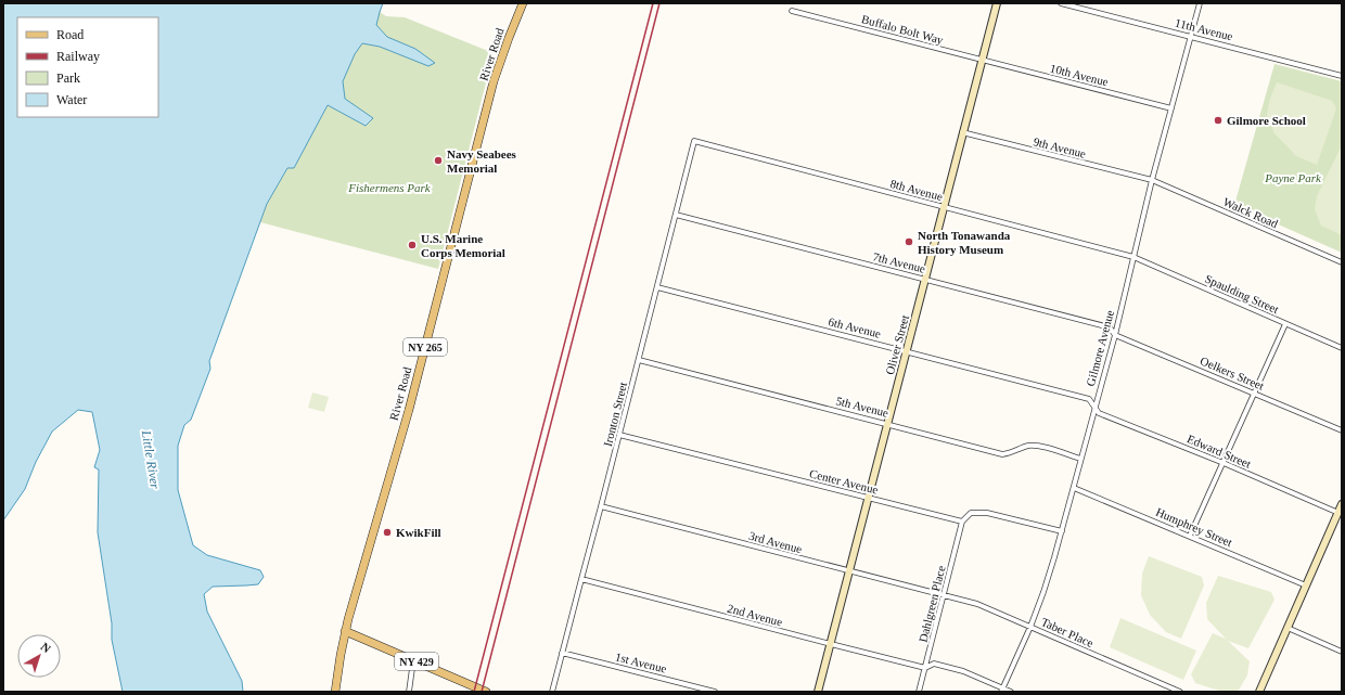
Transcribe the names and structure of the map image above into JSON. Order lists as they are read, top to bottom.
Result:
{
  "streets": {
    "main road": [
      "River Road",
      "Oliver Street",
      "NY 265",
      "NY 429"
    ],
    "street": [
      "Buffalo Bolt Way",
      "11th Avenue",
      "10th Avenue",
      "9th Avenue",
      "8th Avenue",
      "Walck Road",
      "7th Avenue",
      "Spaulding Street",
      "6th Avenue",
      "Gilmore Avenue",
      "Oelkers Street",
      "5th Avenue",
      "Ironton Street",
      "Edward Street",
      "Center Avenue",
      "Humphrey Street",
      "3rd Avenue",
      "Dahlgreen Place",
      "2nd Avenue",
      "Taber Place",
      "1st Avenue"
    ]
  },
  "crossings": [
    ["Buffalo Bolt Way", "10th Avenue"],
    ["Buffalo Bolt Way", "Oliver Street"],
    ["11th Avenue", "Gilmore Avenue"],
    ["River Road", "NY 429"],
    ["10th Avenue", "Oliver Street"],
    ["10th Avenue", "Gilmore Avenue"],
    ["9th Avenue", "Walck Road"],
    ["9th Avenue", "Oliver Street"],
    ["9th Avenue", "Gilmore Avenue"],
    ["8th Avenue", "Spaulding Street"],
    ["8th Avenue", "Oliver Street"],
    ["8th Avenue", "Gilmore Avenue"],
    ["8th Avenue", "Ironton Street"],
    ["Walck Road", "Gilmore Avenue"],
    ["7th Avenue", "Oliver Street"],
    ["7th Avenue", "Gilmore Avenue"],
    ["7th Avenue", "Oelkers Street"],
    ["7th Avenue", "Ironton Street"],
    ["Spaulding Street", "Gilmore Avenue"],
    ["6th Avenue", "Oliver Street"],
    ["6th Avenue", "Gilmore Avenue"],
    ["6th Avenue", "Ironton Street"],
    ["6th Avenue", "Edward Street"],
    ["Oliver Street", "5th Avenue"],
    ["Oliver Street", "Center Avenue"],
    ["Oliver Street", "3rd Avenue"],
    ["Oliver Street", "2nd Avenue"],
    ["Gilmore Avenue", "Oelkers Street"],
    ["Gilmore Avenue", "5th Avenue"],
    ["Gilmore Avenue", "Edward Street"],
    ["Gilmore Avenue", "Humphrey Street"],
    ["Gilmore Avenue", "2nd Avenue"],
    ["Gilmore Avenue", "Taber Place"],
    ["5th Avenue", "Ironton Street"],
    ["Ironton Street", "Center Avenue"],
    ["Ironton Street", "3rd Avenue"],
    ["Ironton Street", "2nd Avenue"],
    ["Ironton Street", "1st Avenue"],
    ["Center Avenue", "Dahlgreen Place"],
    ["3rd Avenue", "Dahlgreen Place"],
    ["3rd Avenue", "Taber Place"],
    ["Dahlgreen Place", "2nd Avenue"],
    ["Dahlgreen Place", "Taber Place"]
  ],
  "water": ["Little River"],
  "parks": ["Payne Park", "Fishermens Park"],
  "places": [
    "Gilmore School",
    "Navy Seabees Memorial",
    "North Tonawanda History Museum",
    "U.S. Marine Corps Memorial",
    "KwikFill"
  ],
  "legend": [
    "Road",
    "Railway",
    "Park",
    "Water"
  ],
  "north": "top right"
}
